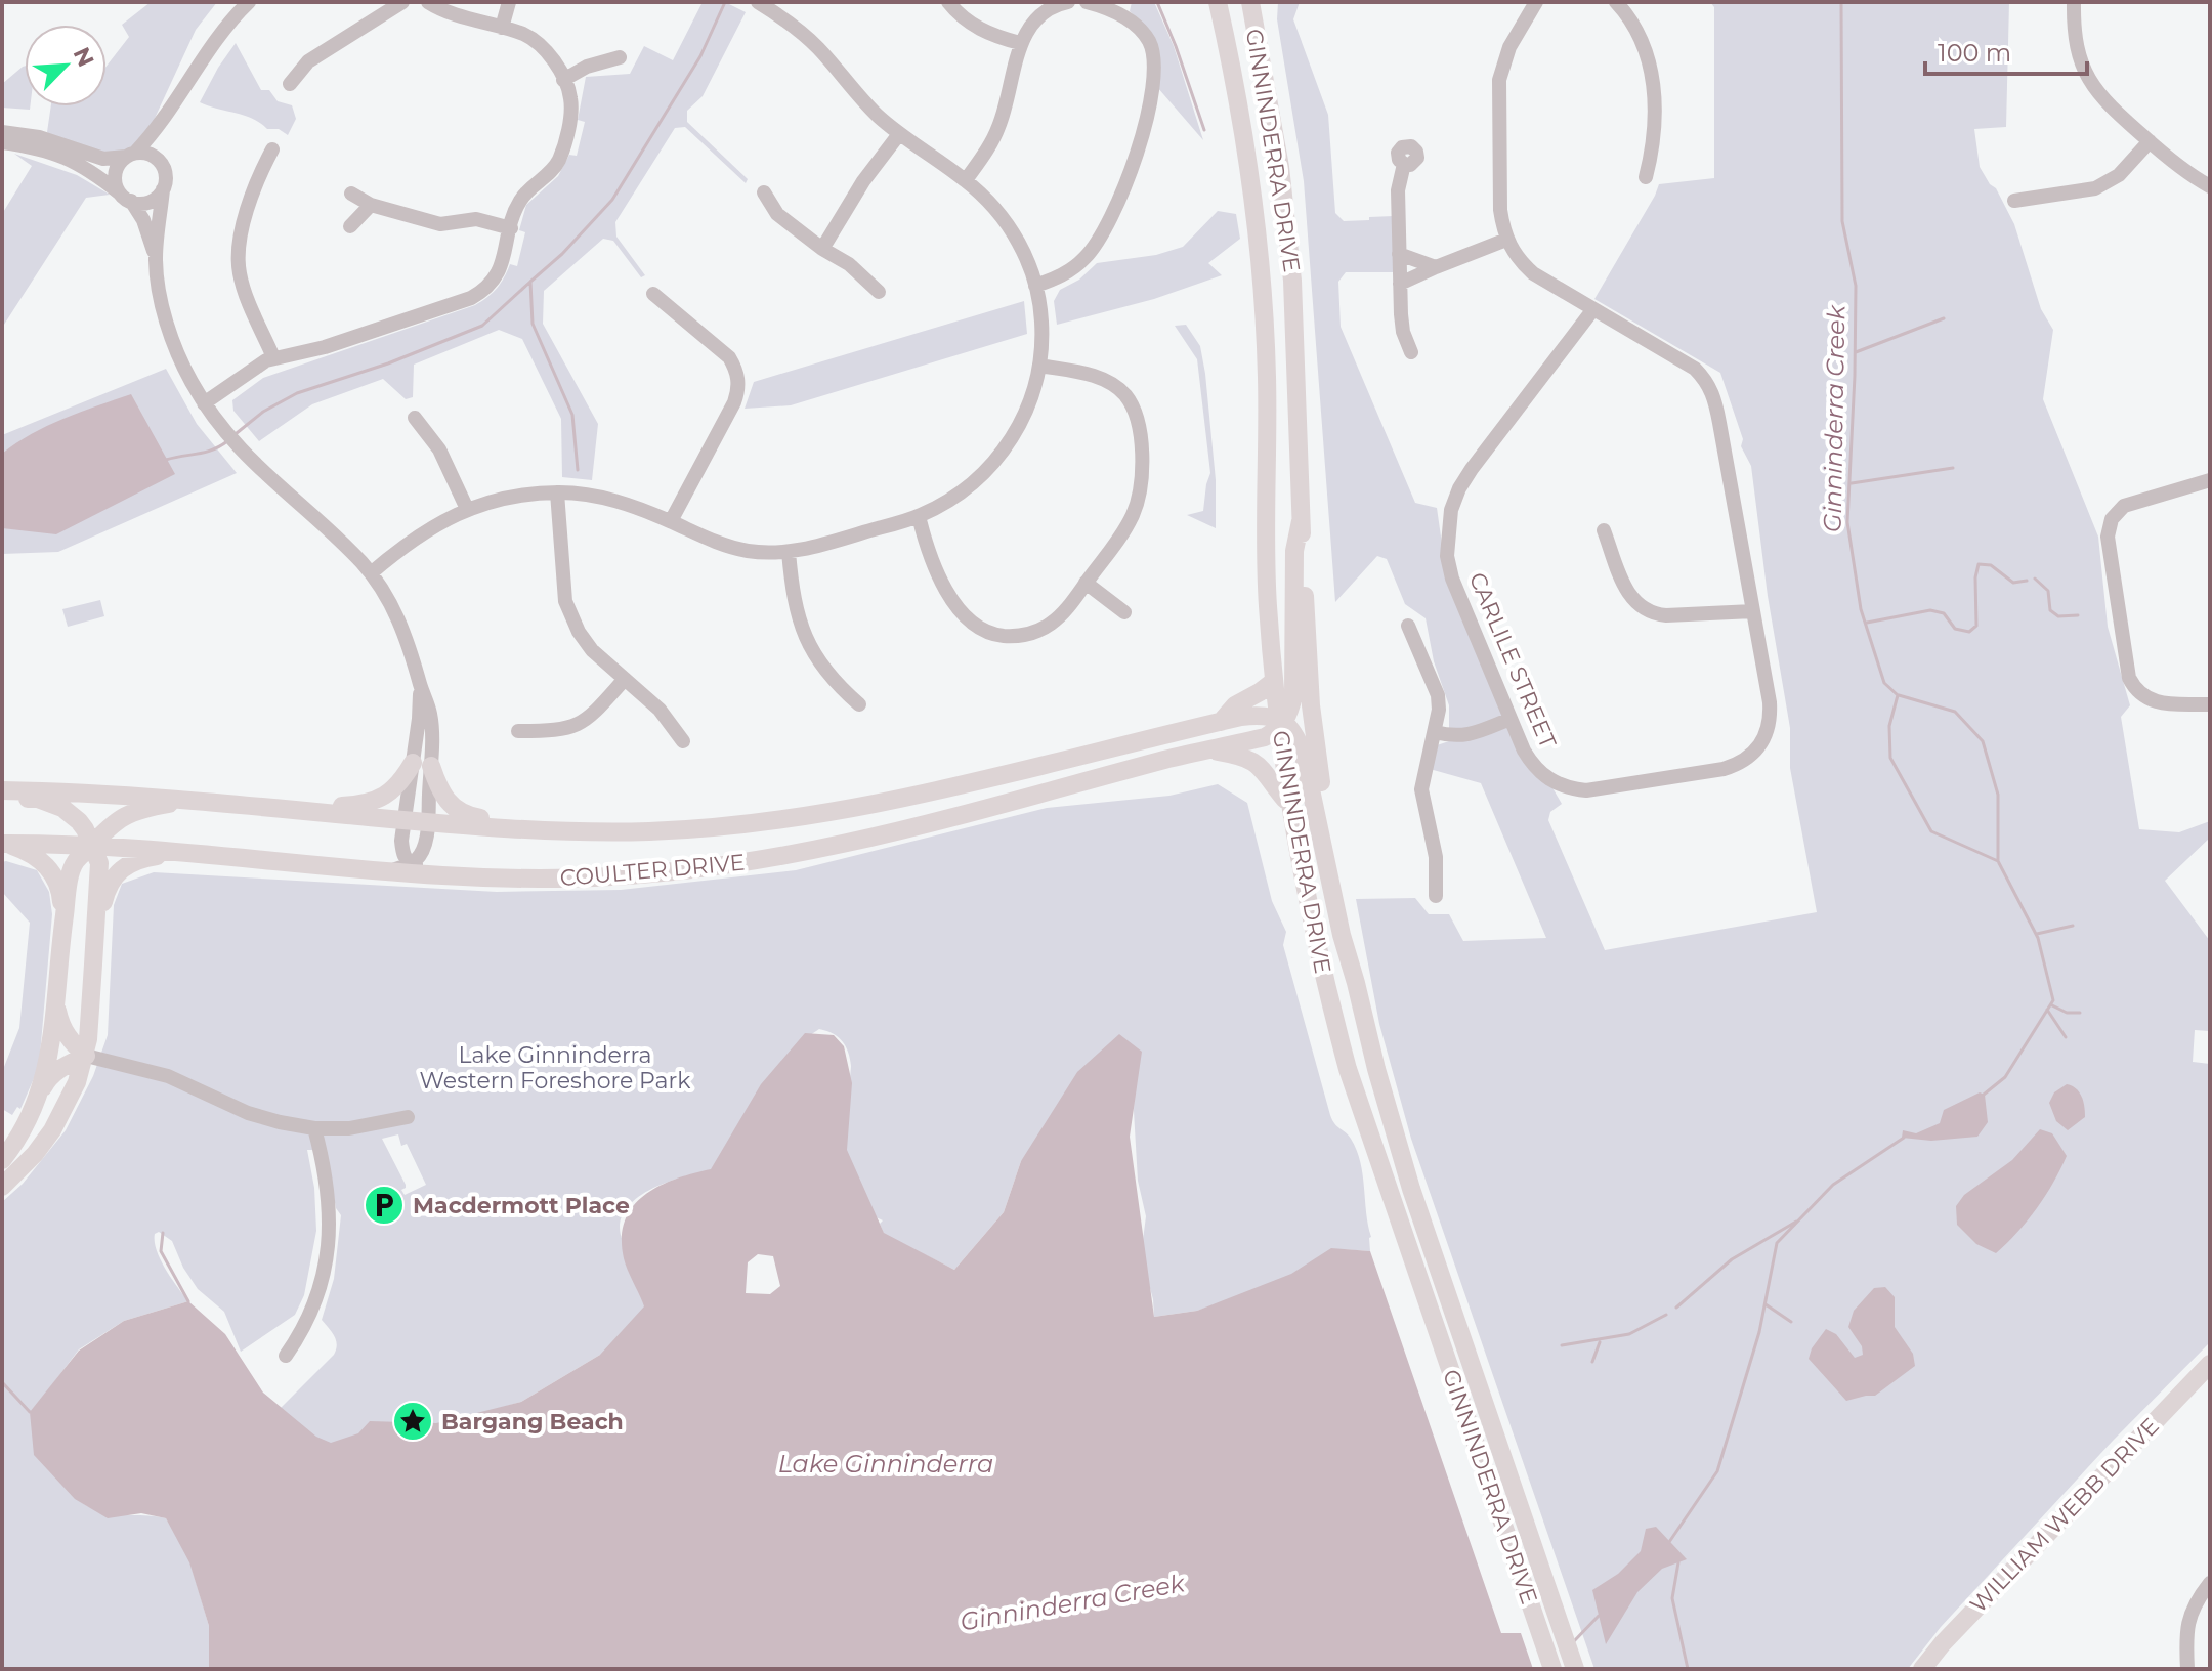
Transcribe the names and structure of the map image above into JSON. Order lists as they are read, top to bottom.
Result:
{
  "streets": {
    "main road": ["GINNINDERRA DRIVE", "COULTER DRIVE", "WILLIAM WEBB DRIVE"],
    "street": ["CARLILE STREET"]
  },
  "crossings": [
    ["GINNINDERRA DRIVE", "COULTER DRIVE"]
  ],
  "water": ["Ginninderra Creek", "Lake Ginninderra"],
  "parks": ["Lake Ginninderra Western Foreshore Park"],
  "places": {
    "parking": ["Macdermott Place"],
    "place": ["Bargang Beach"]
  },
  "scale_bar": "100 m",
  "north": "top right"
}
